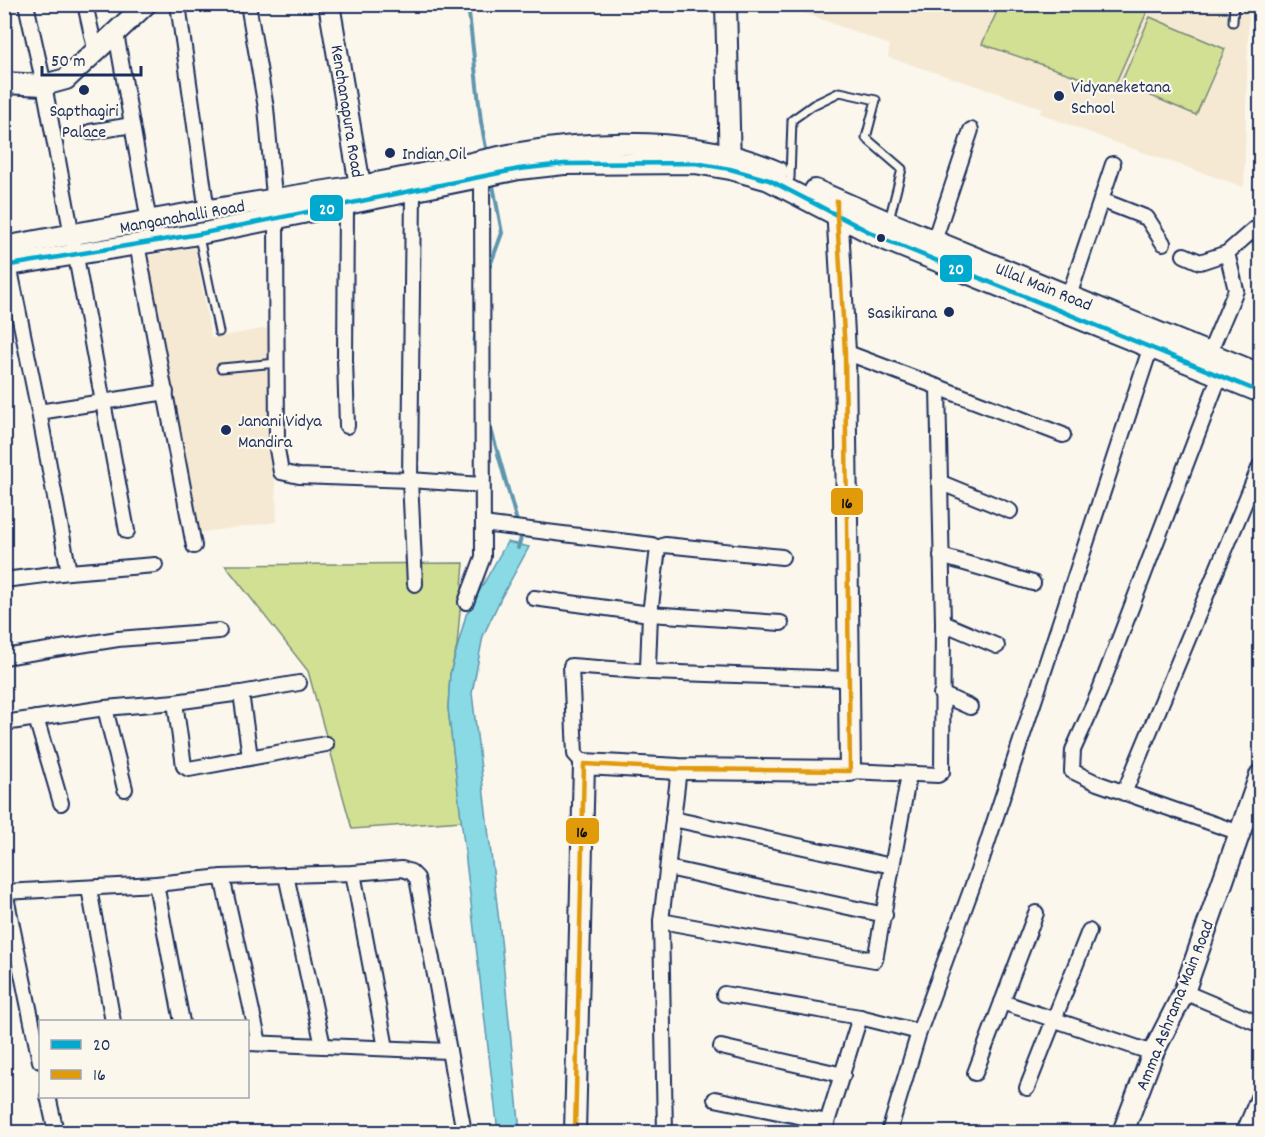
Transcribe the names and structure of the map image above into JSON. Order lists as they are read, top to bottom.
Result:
{
  "streets": {
    "main road": [
      "Kenchanapura Road",
      "Manganahalli Road",
      "Ullal Main Road",
      "Amma Ashrama Main Road"
    ]
  },
  "crossings": [
    ["Kenchanapura Road", "Manganahalli Road"],
    ["Kenchanapura Road", "Ullal Main Road"]
  ],
  "places": [
    "Sapthagiri Palace",
    "Vidyaneketana School",
    "Indian Oil",
    "Sasikirana",
    "Janani Vidya Mandira"
  ],
  "lines": ["transit line 20", "transit line 16"],
  "legend": ["20", "16"],
  "scale_bar": "50 m"
}
